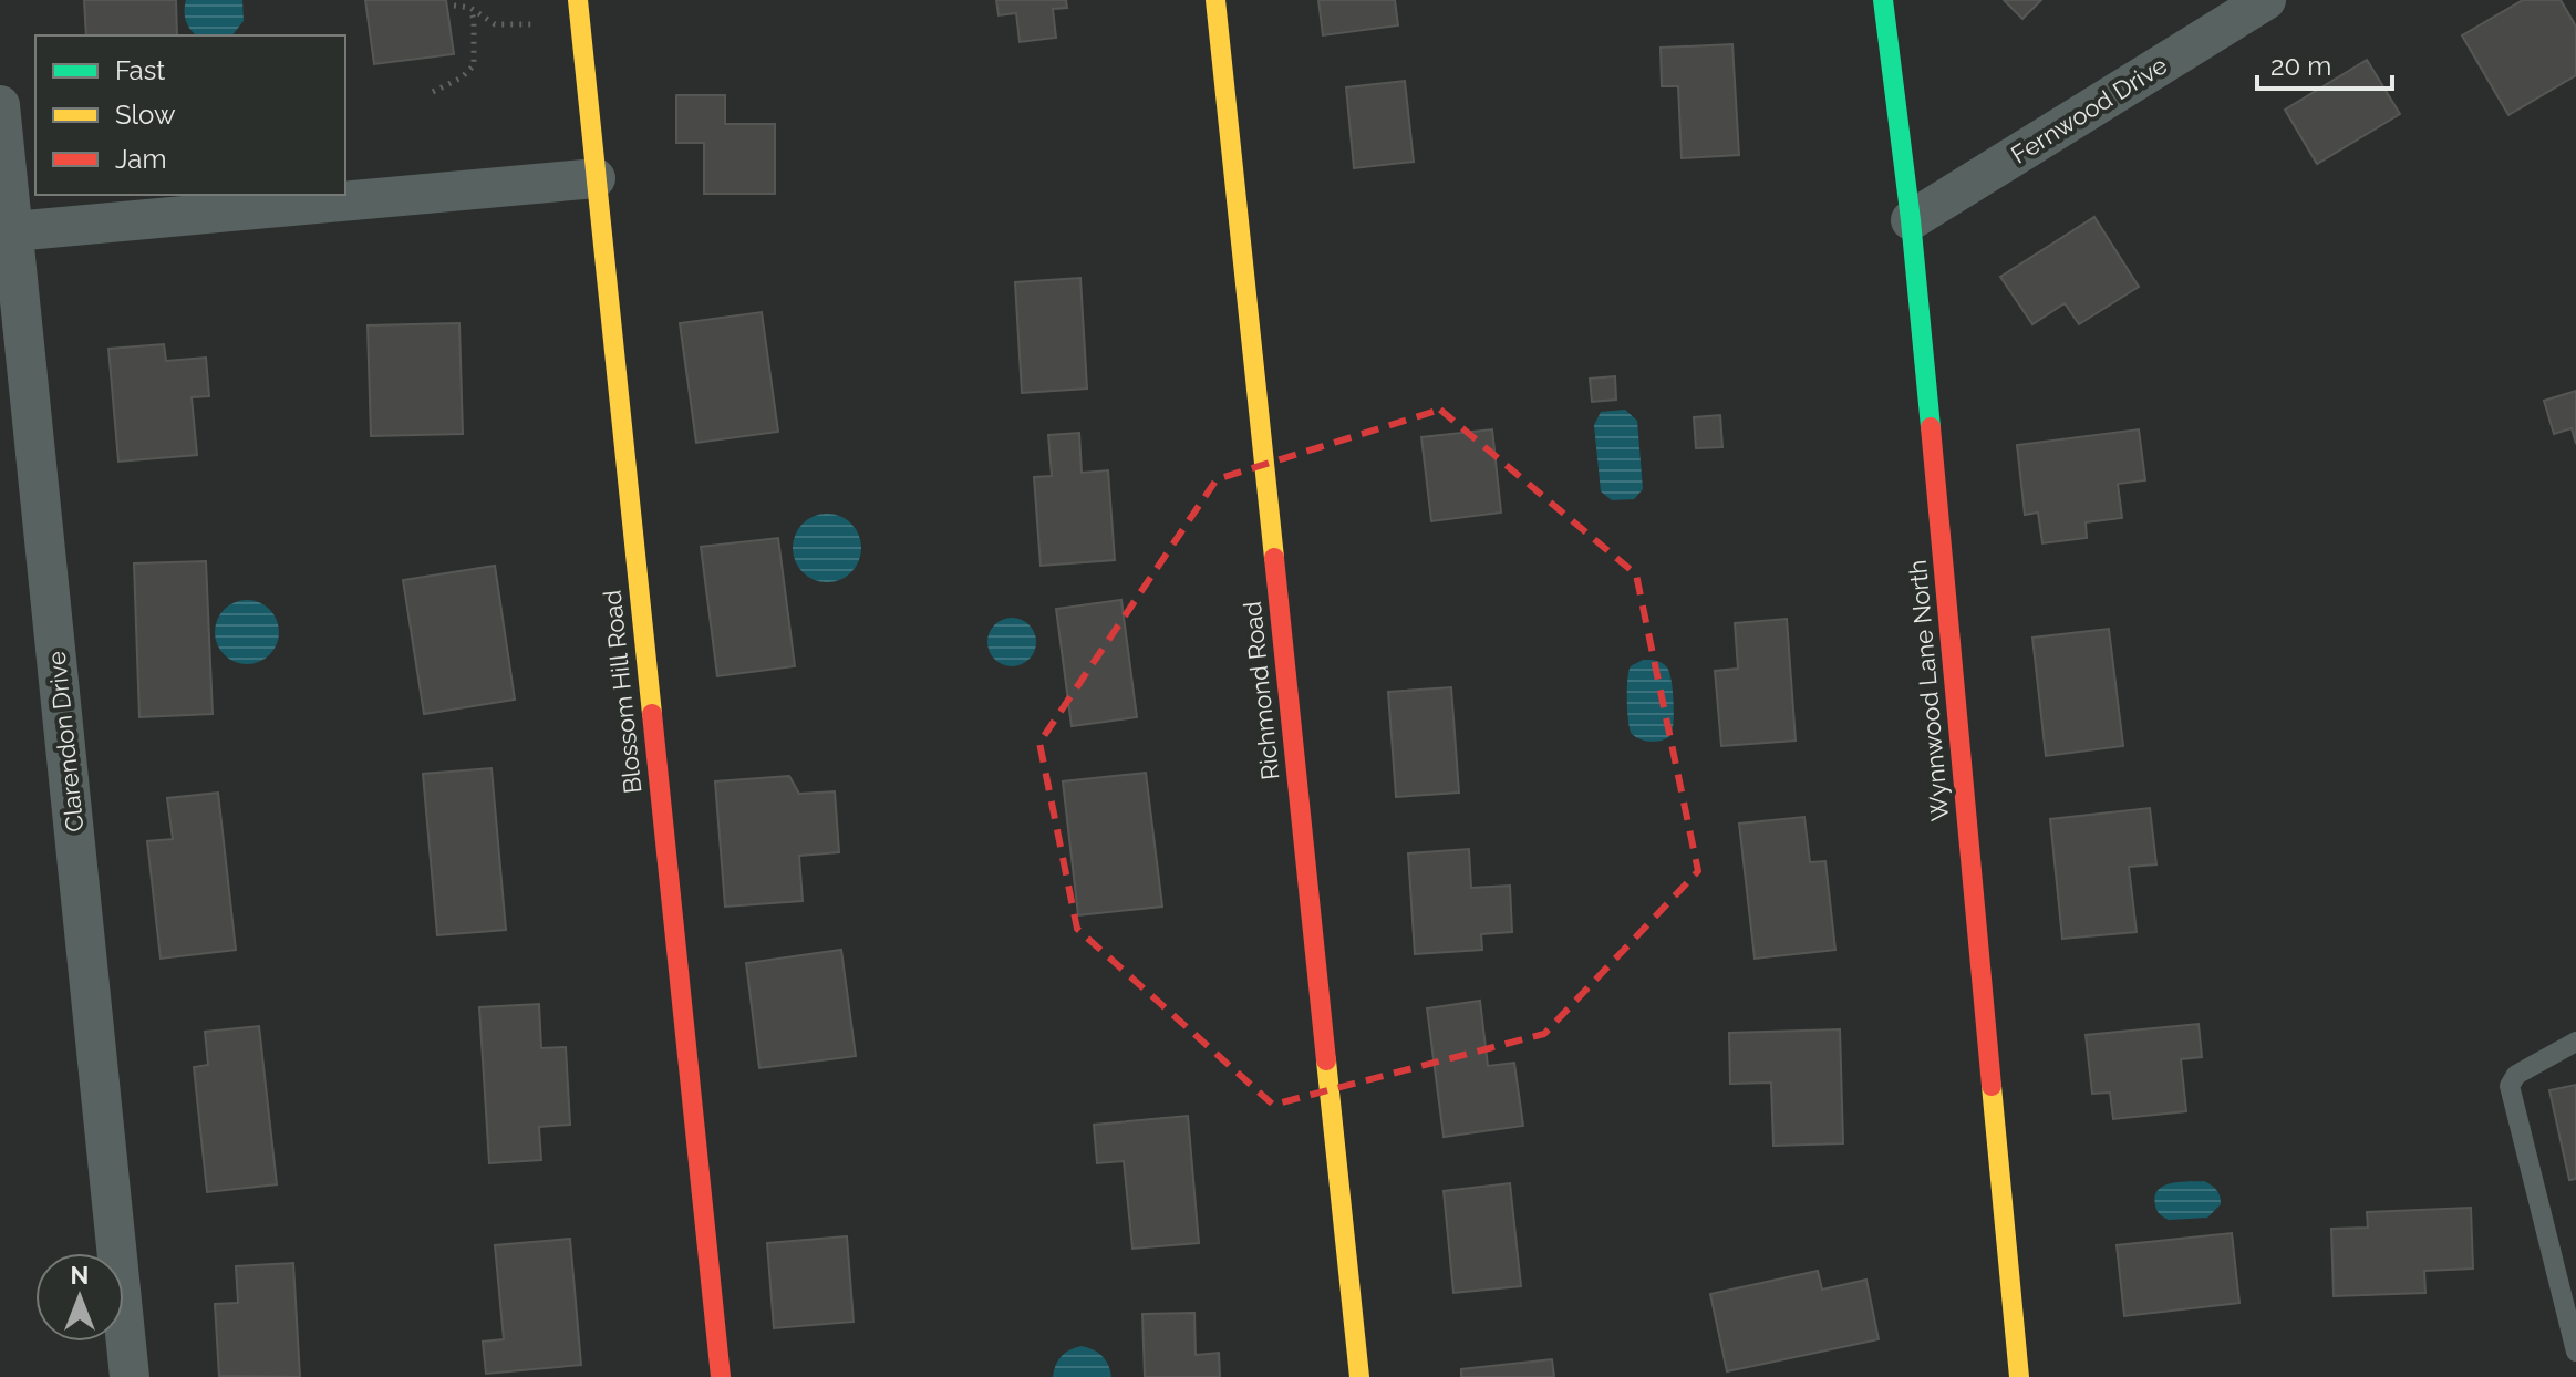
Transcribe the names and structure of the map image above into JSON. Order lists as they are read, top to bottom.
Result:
{
  "streets": {
    "street": [
      "Fernwood Drive",
      "Richmond Road",
      "Wynnwood Lane North",
      "Blossom Hill Road",
      "Clarendon Drive"
    ]
  },
  "crossings": [
    ["Fernwood Drive", "Wynnwood Lane North"]
  ],
  "legend": ["Fast", "Slow", "Jam"],
  "scale_bar": "20 m",
  "north": "top"
}
